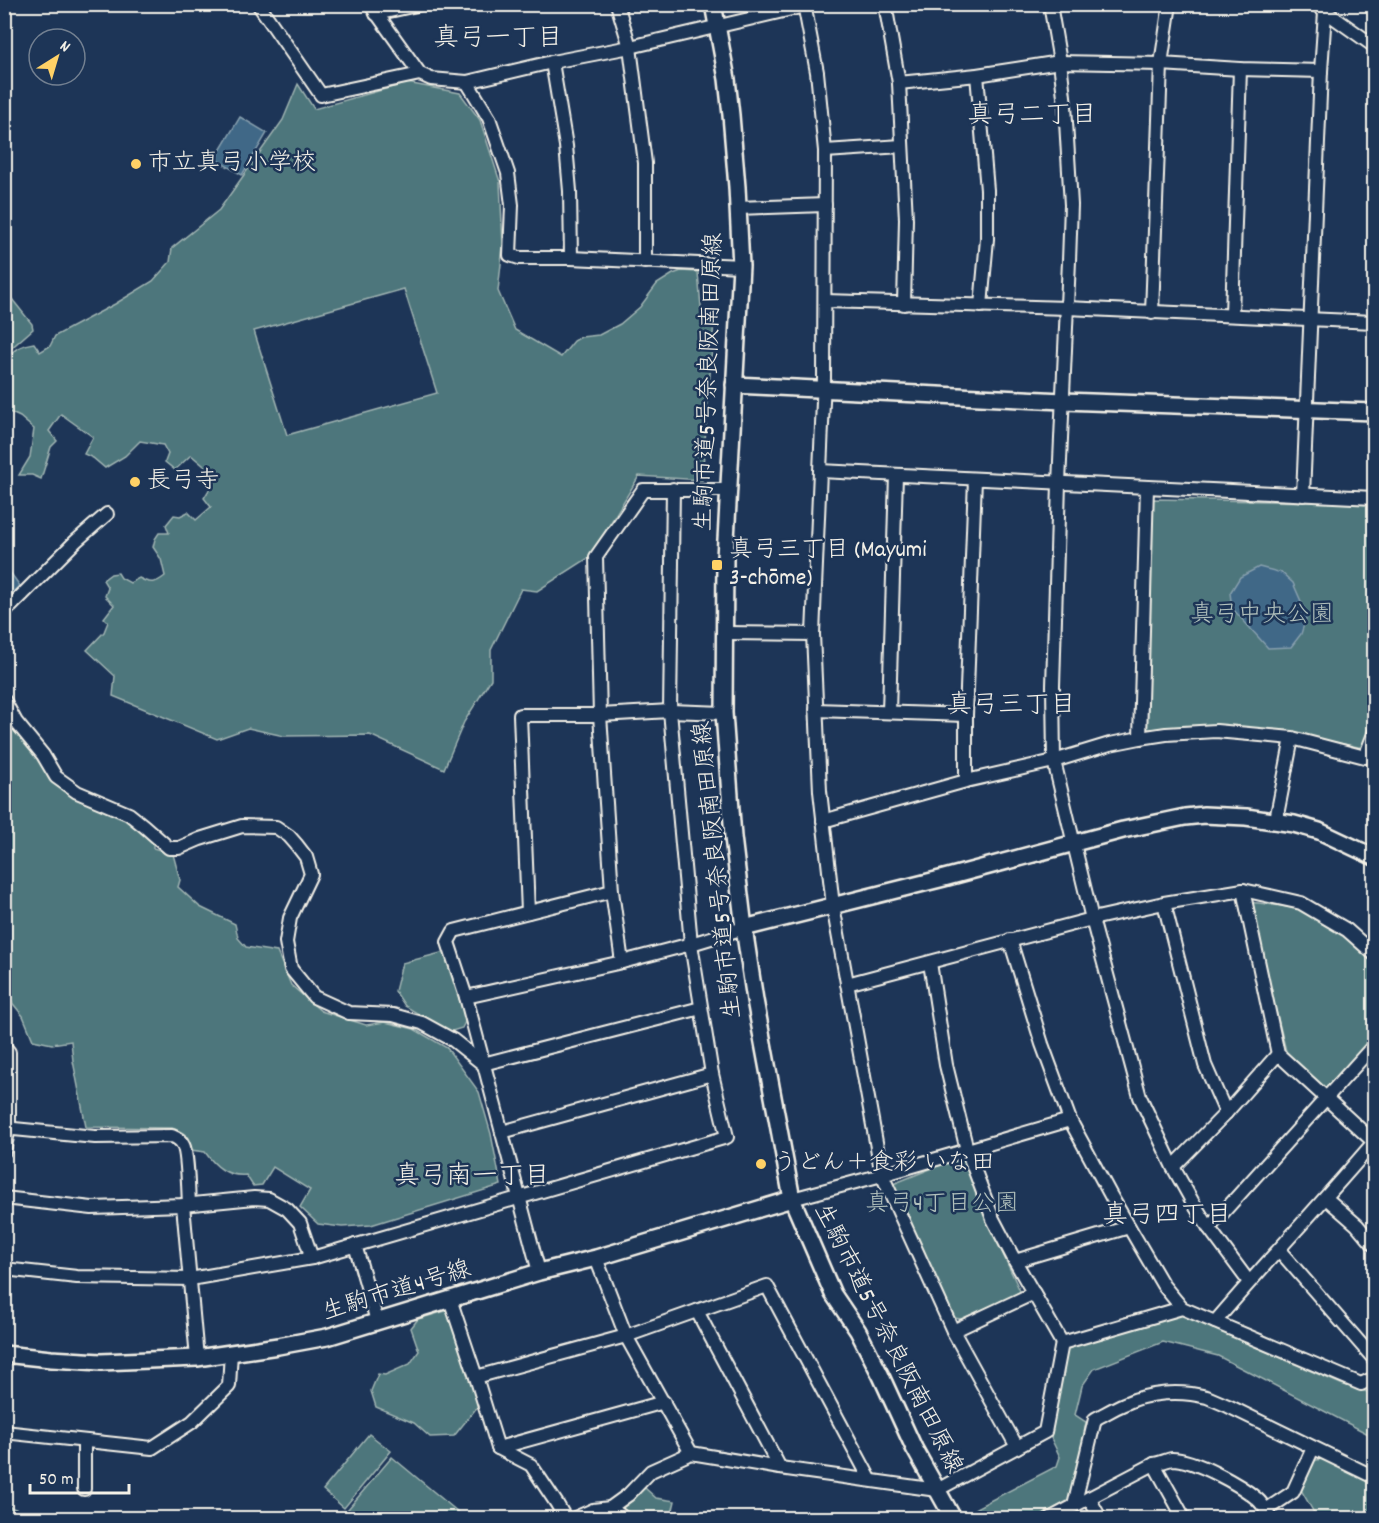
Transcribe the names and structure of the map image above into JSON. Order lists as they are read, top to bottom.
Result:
{
  "streets": {
    "street": ["生駒市道5号奈良阪南田原線", "生駒市道4号線"]
  },
  "crossings": [
    ["生駒市道5号奈良阪南田原線", "生駒市道4号線"]
  ],
  "districts": [
    "真弓一丁目",
    "真弓二丁目",
    "真弓三丁目",
    "真弓南一丁目",
    "真弓四丁目"
  ],
  "parks": ["真弓中央公園", "真弓4丁目公園"],
  "places": {
    "other": ["市立真弓小学校", "長弓寺", "うどん＋食彩 いな田"],
    "transit": ["真弓三丁目 (Mayumi 3-chōme)"]
  },
  "scale_bar": "50 m",
  "north": "top right"
}
